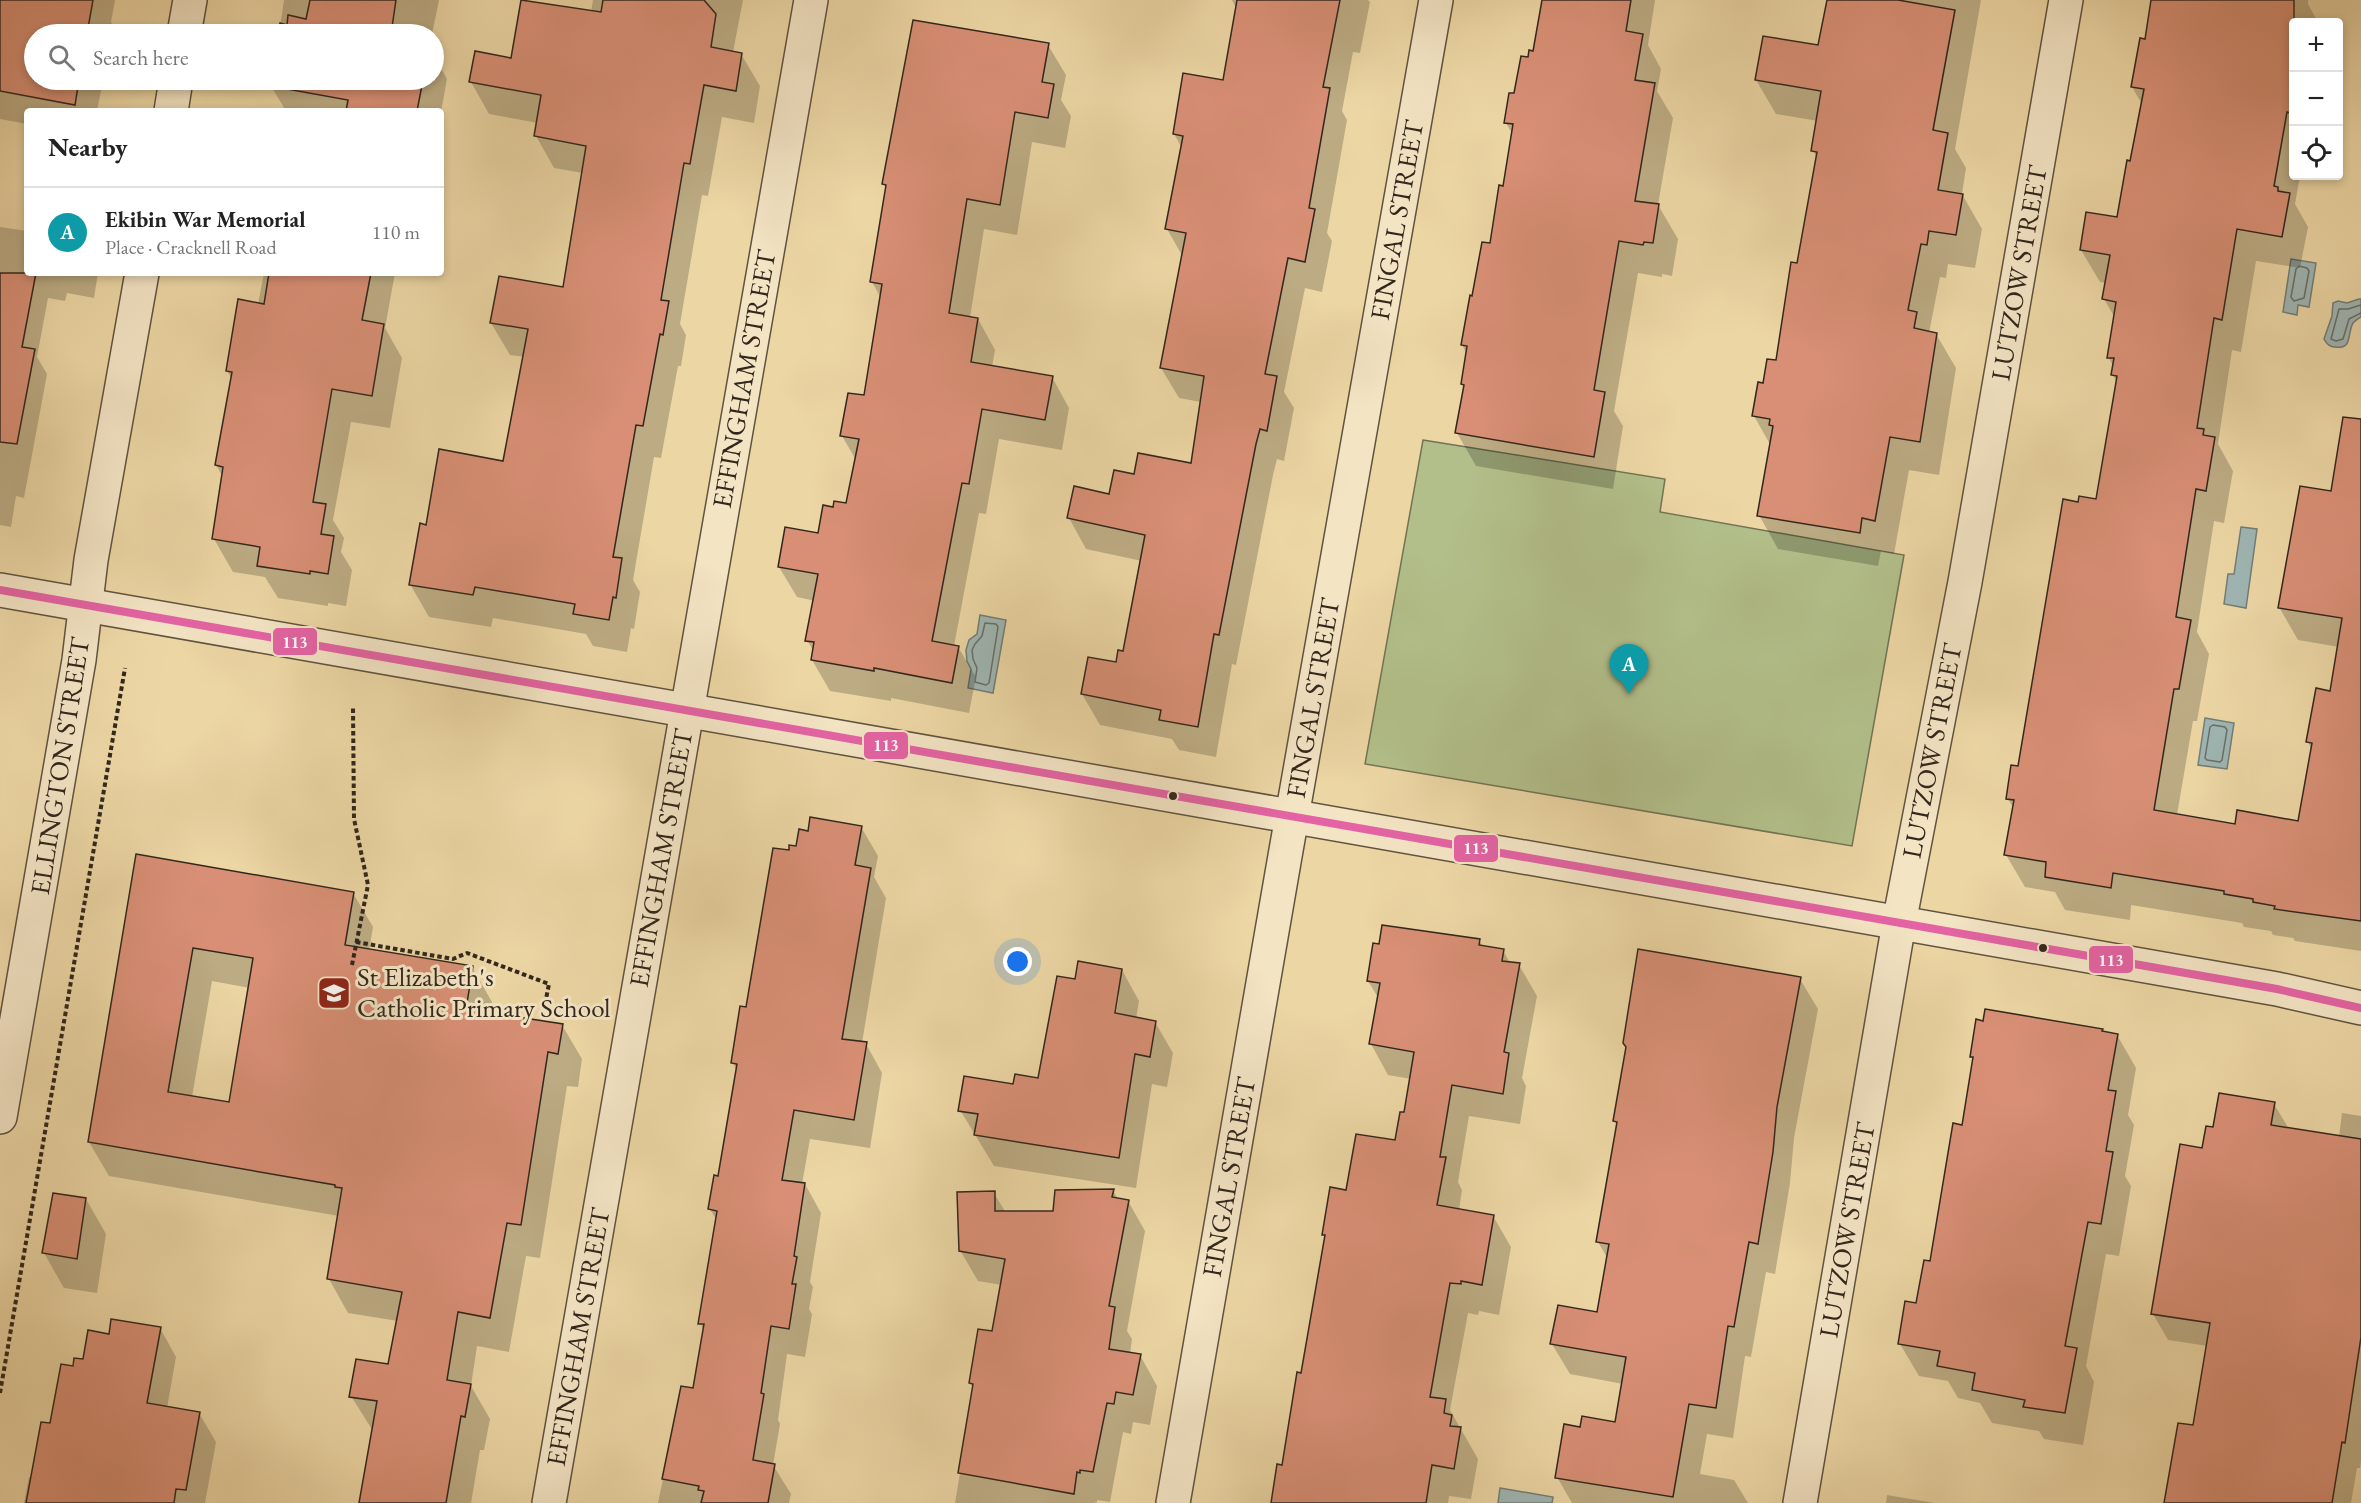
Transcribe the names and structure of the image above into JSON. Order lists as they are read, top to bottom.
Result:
{
  "streets": {
    "street": [
      "FINGAL STREET",
      "LUTZOW STREET",
      "EFFINGHAM STREET",
      "ELLINGTON STREET"
    ]
  },
  "places": {
    "school or university": ["St Elizabeth's Catholic Primary School"]
  },
  "lines": ["transit line 113"],
  "page": {
    "map_buttons": ["+", "−"],
    "search": "Search here",
    "heading": "Nearby",
    "list": [
      {
        "mark": "A",
        "name": "Ekibin War Memorial",
        "note": "Place · Cracknell Road",
        "value": "110 m"
      }
    ],
    "pins": "A"
  }
}
